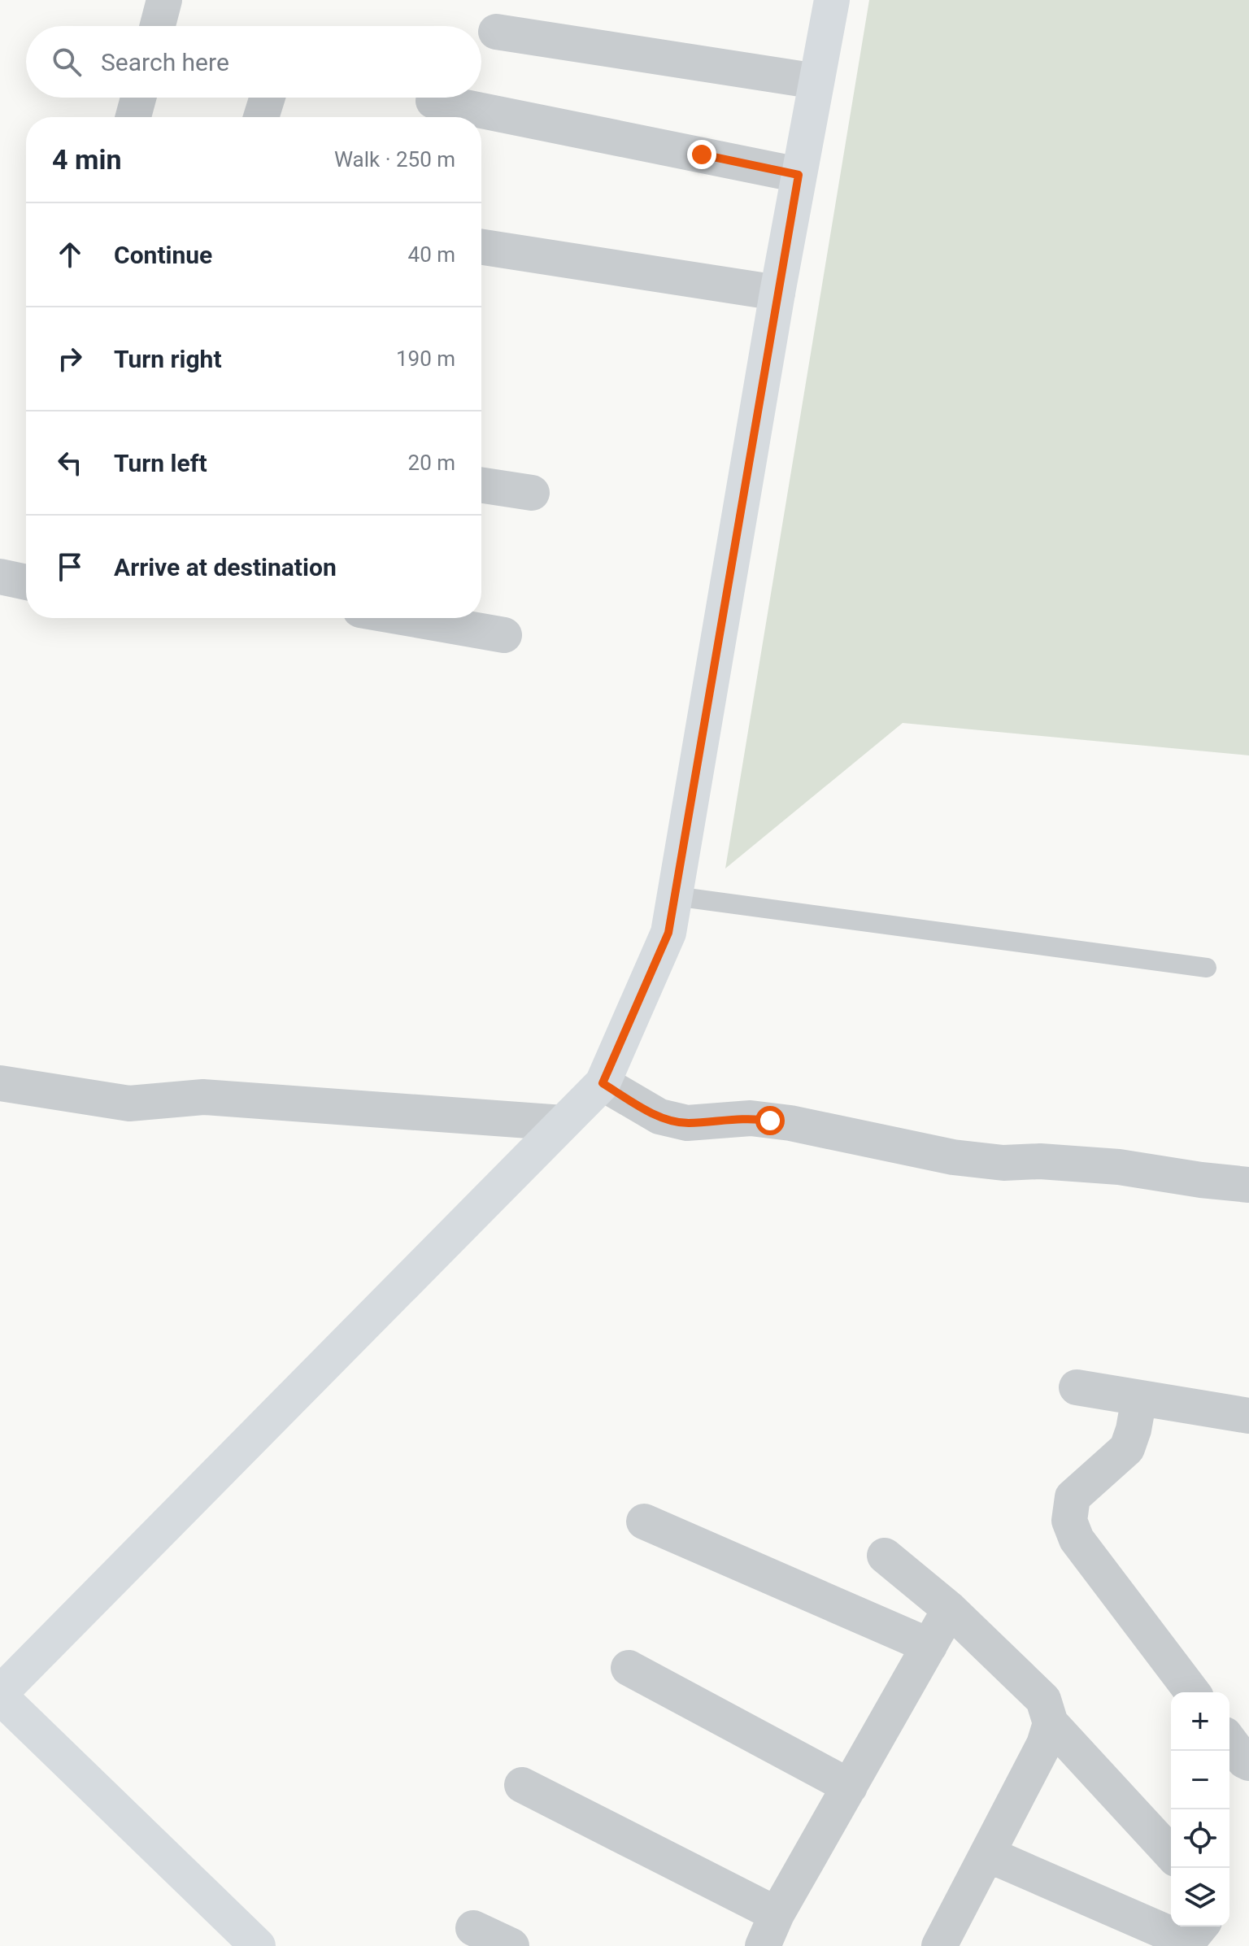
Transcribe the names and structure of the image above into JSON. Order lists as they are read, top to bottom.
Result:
{
  "page": {
    "search": "Search here",
    "heading": ["4 min", "Walk · 250 m"],
    "list": [
      ["Continue", "40 m"],
      ["Turn right", "190 m"],
      ["Turn left", "20 m"],
      "Arrive at destination"
    ],
    "map_buttons": ["+", "−"]
  }
}
